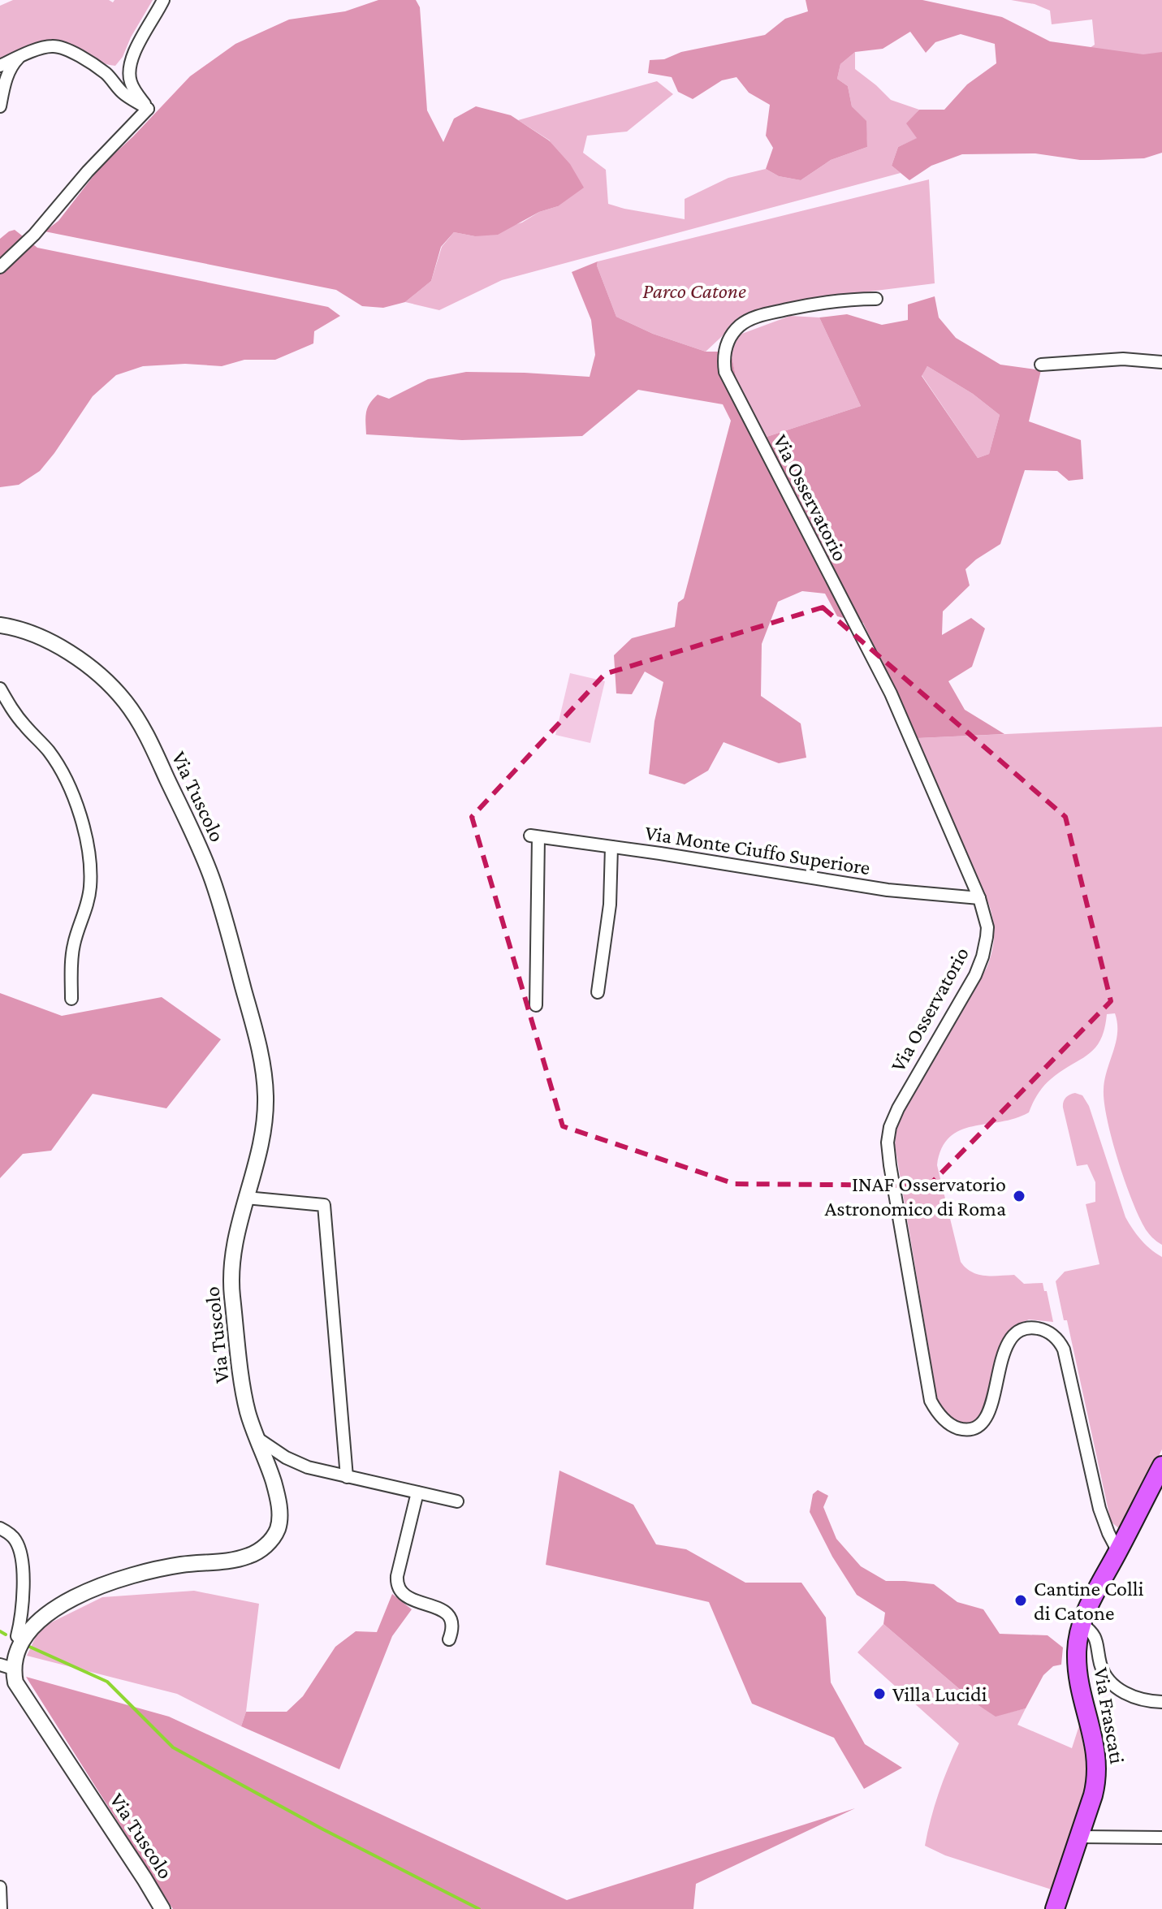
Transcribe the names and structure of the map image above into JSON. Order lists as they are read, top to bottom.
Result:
{
  "streets": {
    "main road": ["Via Frascati"],
    "street": ["Via Osservatorio", "Via Tuscolo", "Via Monte Ciuffo Superiore"]
  },
  "crossings": [
    ["Via Osservatorio", "Via Monte Ciuffo Superiore"],
    ["Via Osservatorio", "Via Frascati"]
  ],
  "parks": ["Parco Catone"],
  "places": ["INAF Osservatorio Astronomico di Roma", "Cantine Colli di Catone", "Villa Lucidi"]
}
